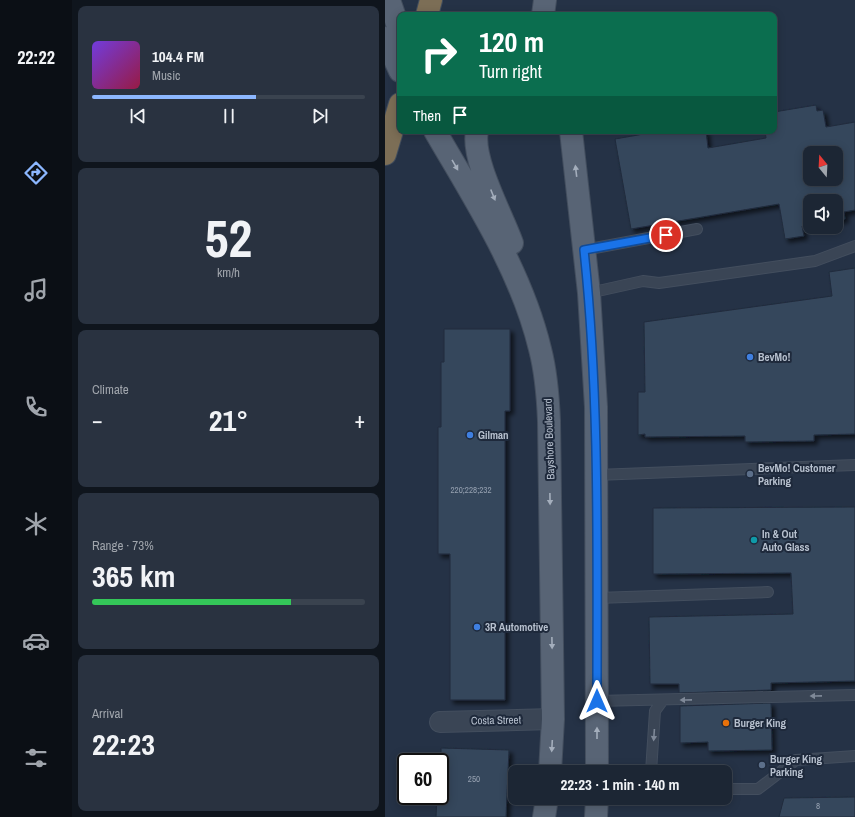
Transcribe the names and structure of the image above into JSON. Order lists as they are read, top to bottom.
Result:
{
  "streets": {
    "main road": ["Bayshore Boulevard"],
    "street": ["Costa Street"]
  },
  "crossings": [
    ["Bayshore Boulevard", "Costa Street"]
  ],
  "places": [
    "BevMo!",
    "Gilman",
    "BevMo! Customer Parking",
    "In & Out Auto Glass",
    "3R Automotive",
    "Burger King",
    "Burger King Parking"
  ],
  "house_numbers": ["220;228;232", "250", "8"],
  "north": "top",
  "page": {
    "tabs": "22:22",
    "turn": ["120 m", "Turn right"],
    "song": ["104.4 FM", "Music"],
    "then": "Then",
    "tile": [
      ["52", "km/h"],
      "Climate",
      ["Range · 73%", "365 km"],
      ["Arrival", "22:23"]
    ],
    "heat": ["−", "21°", "+"],
    "limit": "60",
    "trip": "22:23 · 1 min · 140 m"
  }
}
